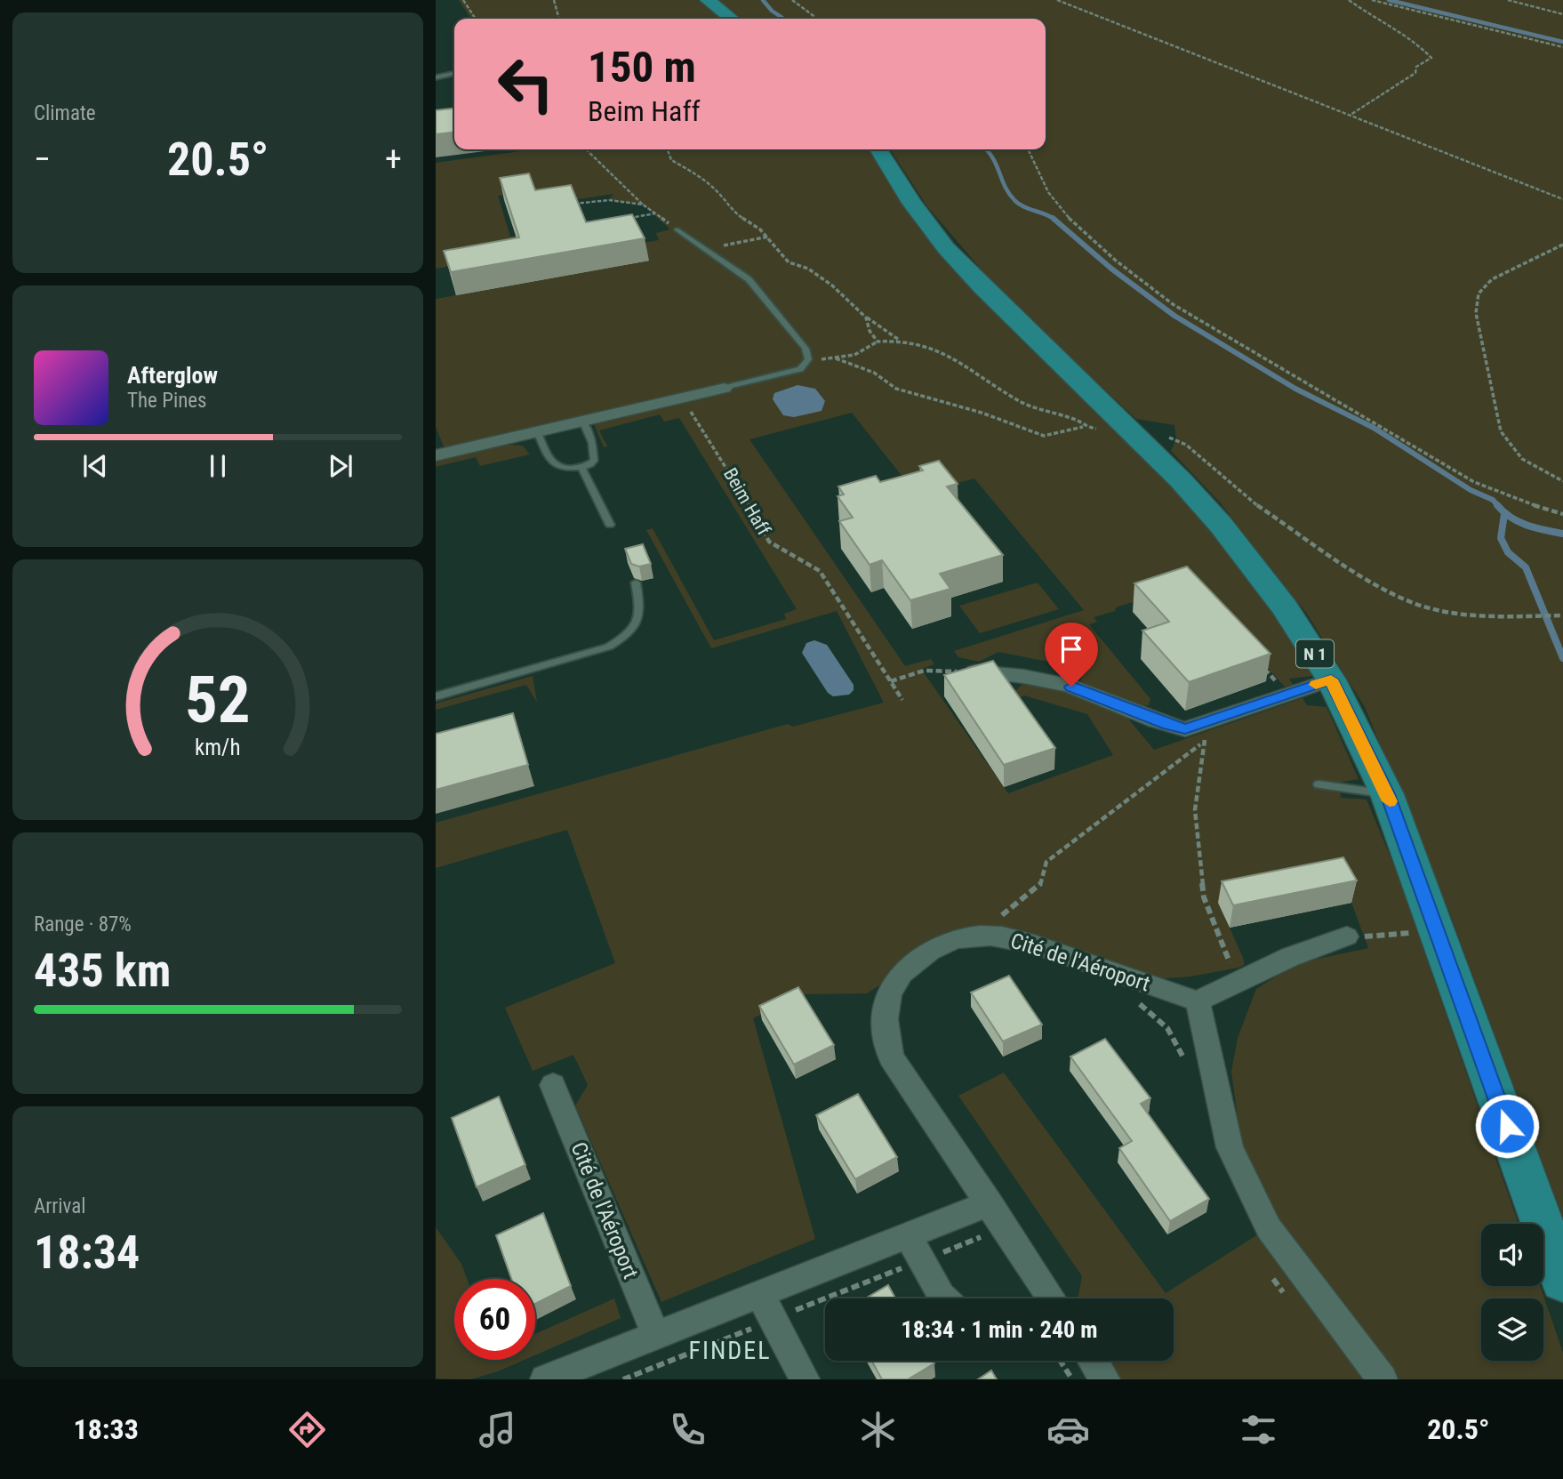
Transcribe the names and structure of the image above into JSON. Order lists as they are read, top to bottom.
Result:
{
  "streets": {
    "main road": ["N 1"],
    "street": ["Cité de l'Aéroport"],
    "path": ["Beim Haff"]
  },
  "districts": ["FINDEL"],
  "page": {
    "tile": [
      "Climate",
      ["Range · 87%", "435 km"],
      ["Arrival", "18:34"]
    ],
    "turn": ["150 m", "Beim Haff"],
    "heat": ["−", "20.5°", "+"],
    "song": ["Afterglow", "The Pines"],
    "limit": "60",
    "trip": "18:34 · 1 min · 240 m",
    "tabs": ["18:33", "20.5°"],
    "gauge": ["52", "km/h"]
  }
}
